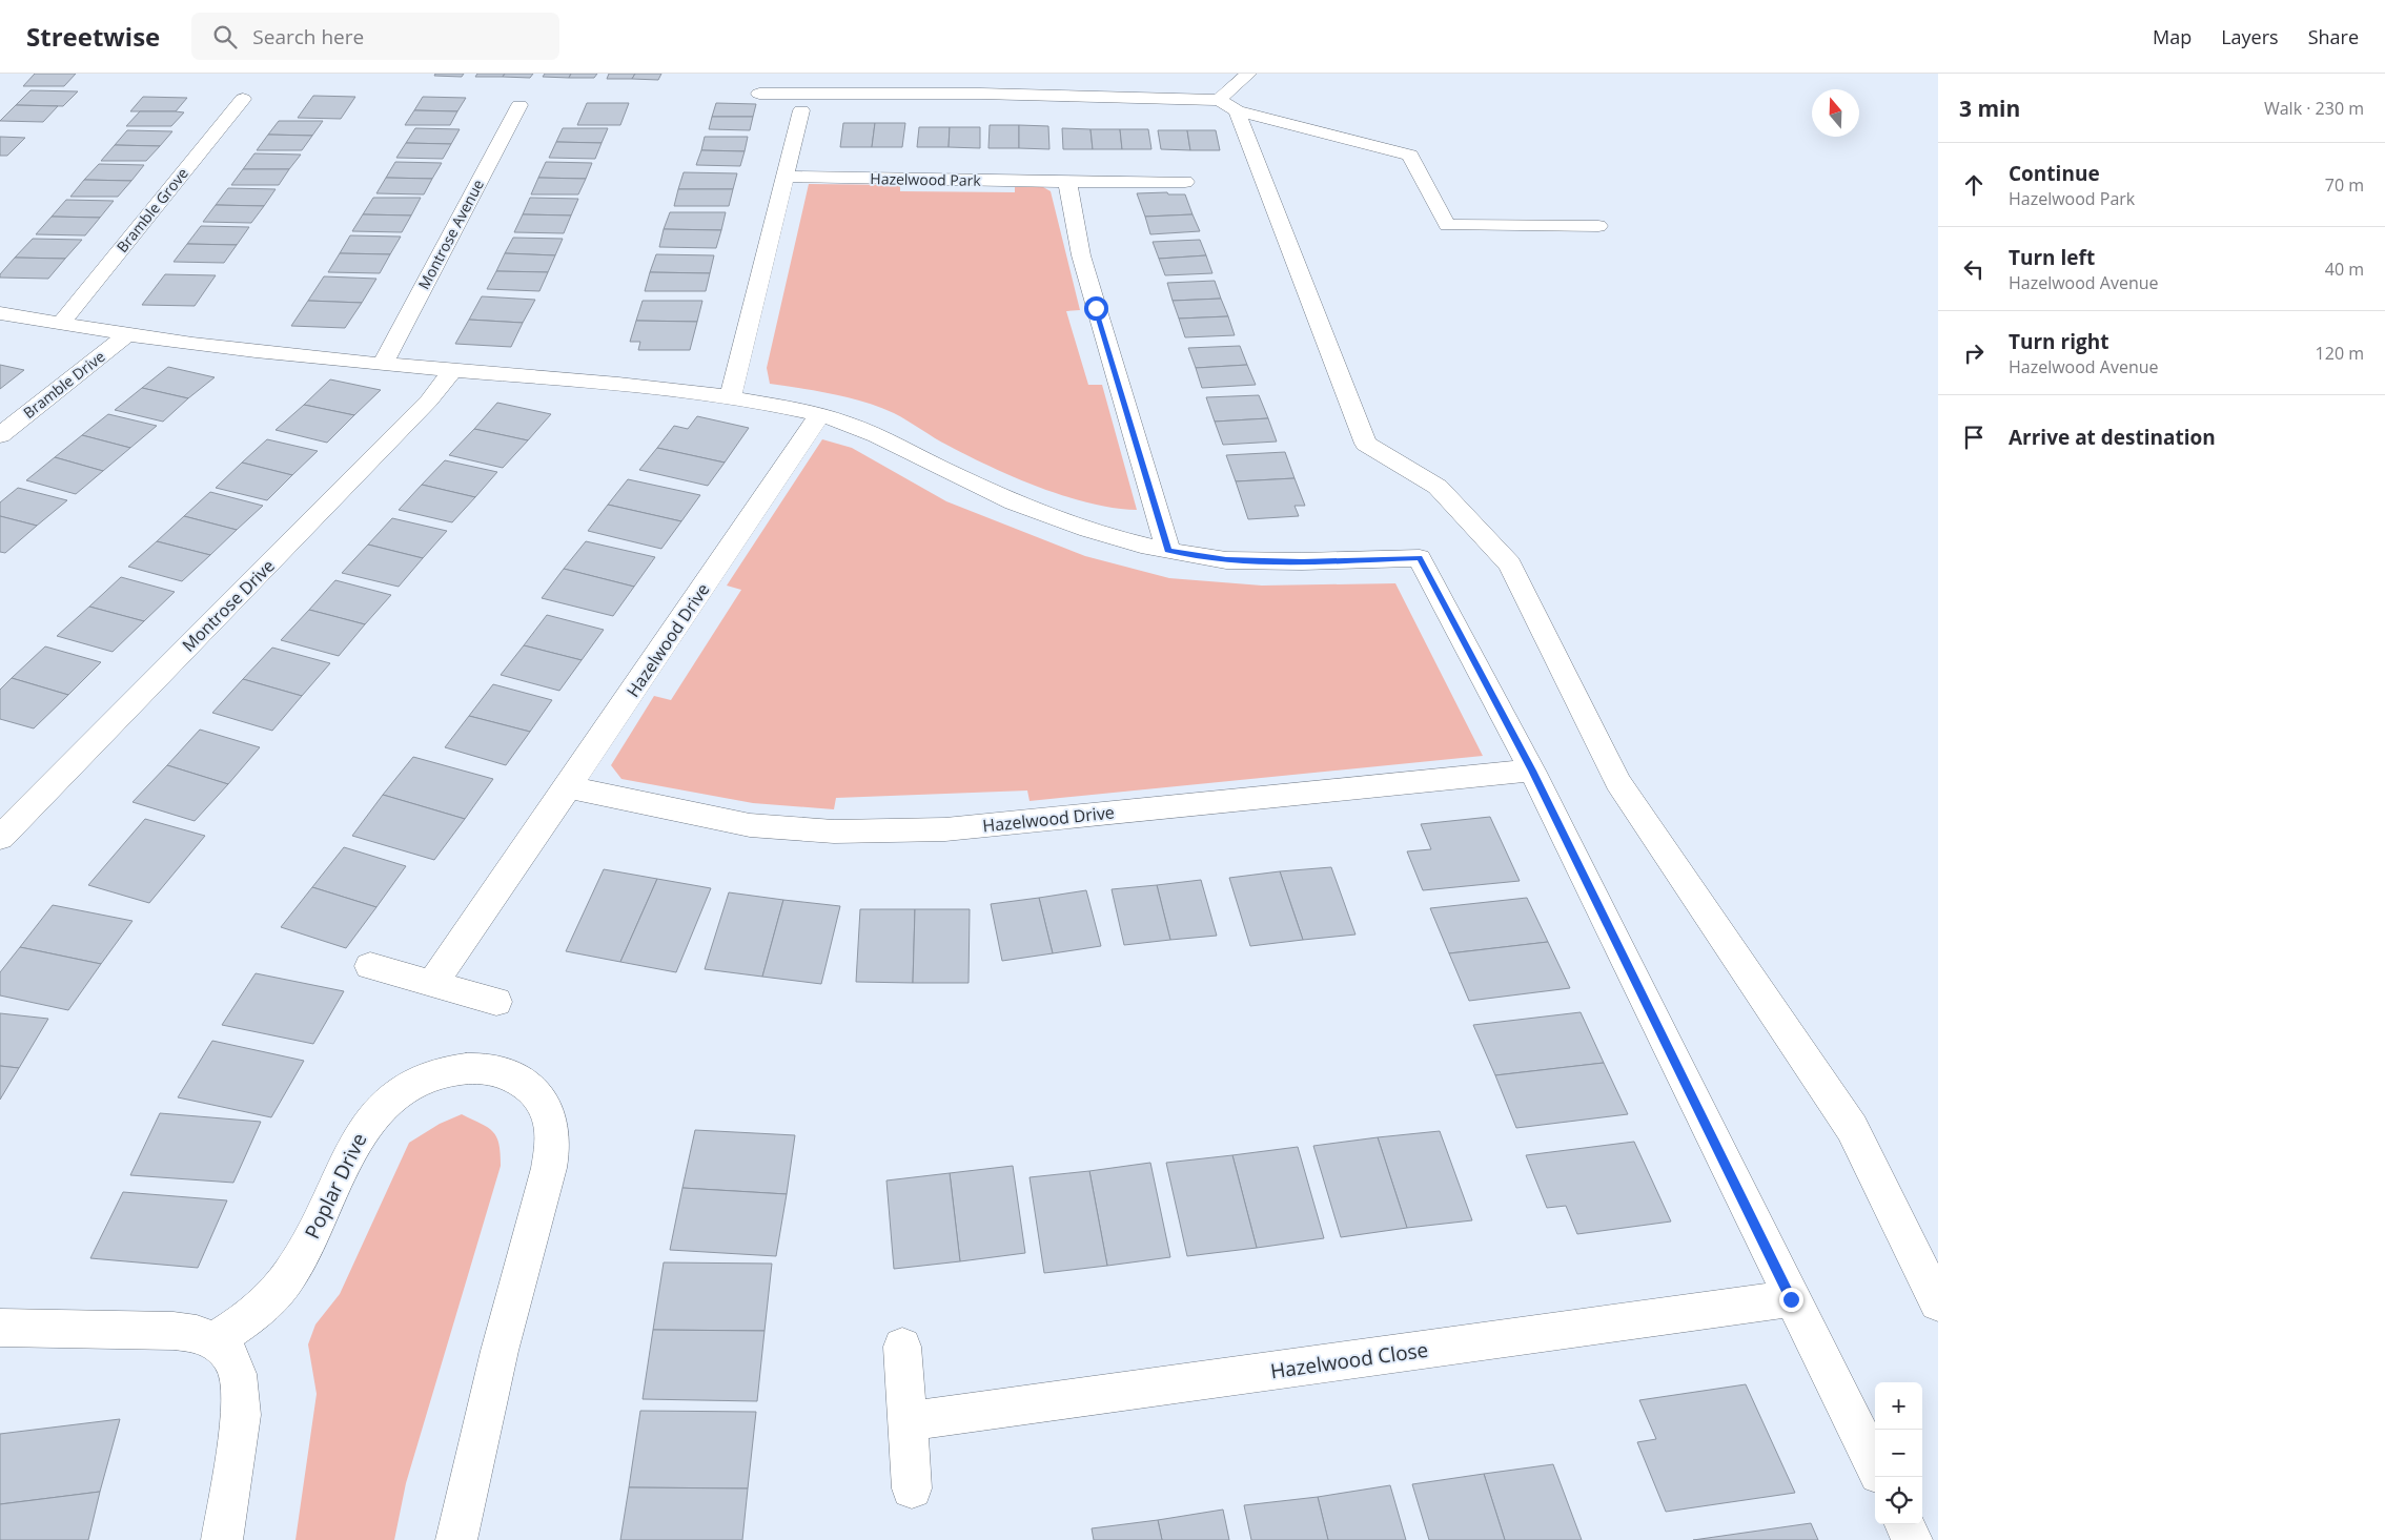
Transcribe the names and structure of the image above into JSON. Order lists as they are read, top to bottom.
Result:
{
  "streets": {
    "street": [
      "Hazelwood Park",
      "Bramble Grove",
      "Montrose Avenue",
      "Bramble Drive",
      "Montrose Drive",
      "Hazelwood Drive",
      "Poplar Drive",
      "Hazelwood Close"
    ]
  },
  "north": "top",
  "page": {
    "header": "Streetwise",
    "search": "Search here",
    "nav": ["Map", "Layers", "Share"],
    "heading": ["3 min", "Walk · 230 m"],
    "list": [
      ["Continue", "Hazelwood Park", "70 m"],
      ["Turn left", "Hazelwood Avenue", "40 m"],
      ["Turn right", "Hazelwood Avenue", "120 m"],
      "Arrive at destination"
    ],
    "map_buttons": ["+", "−"]
  }
}
